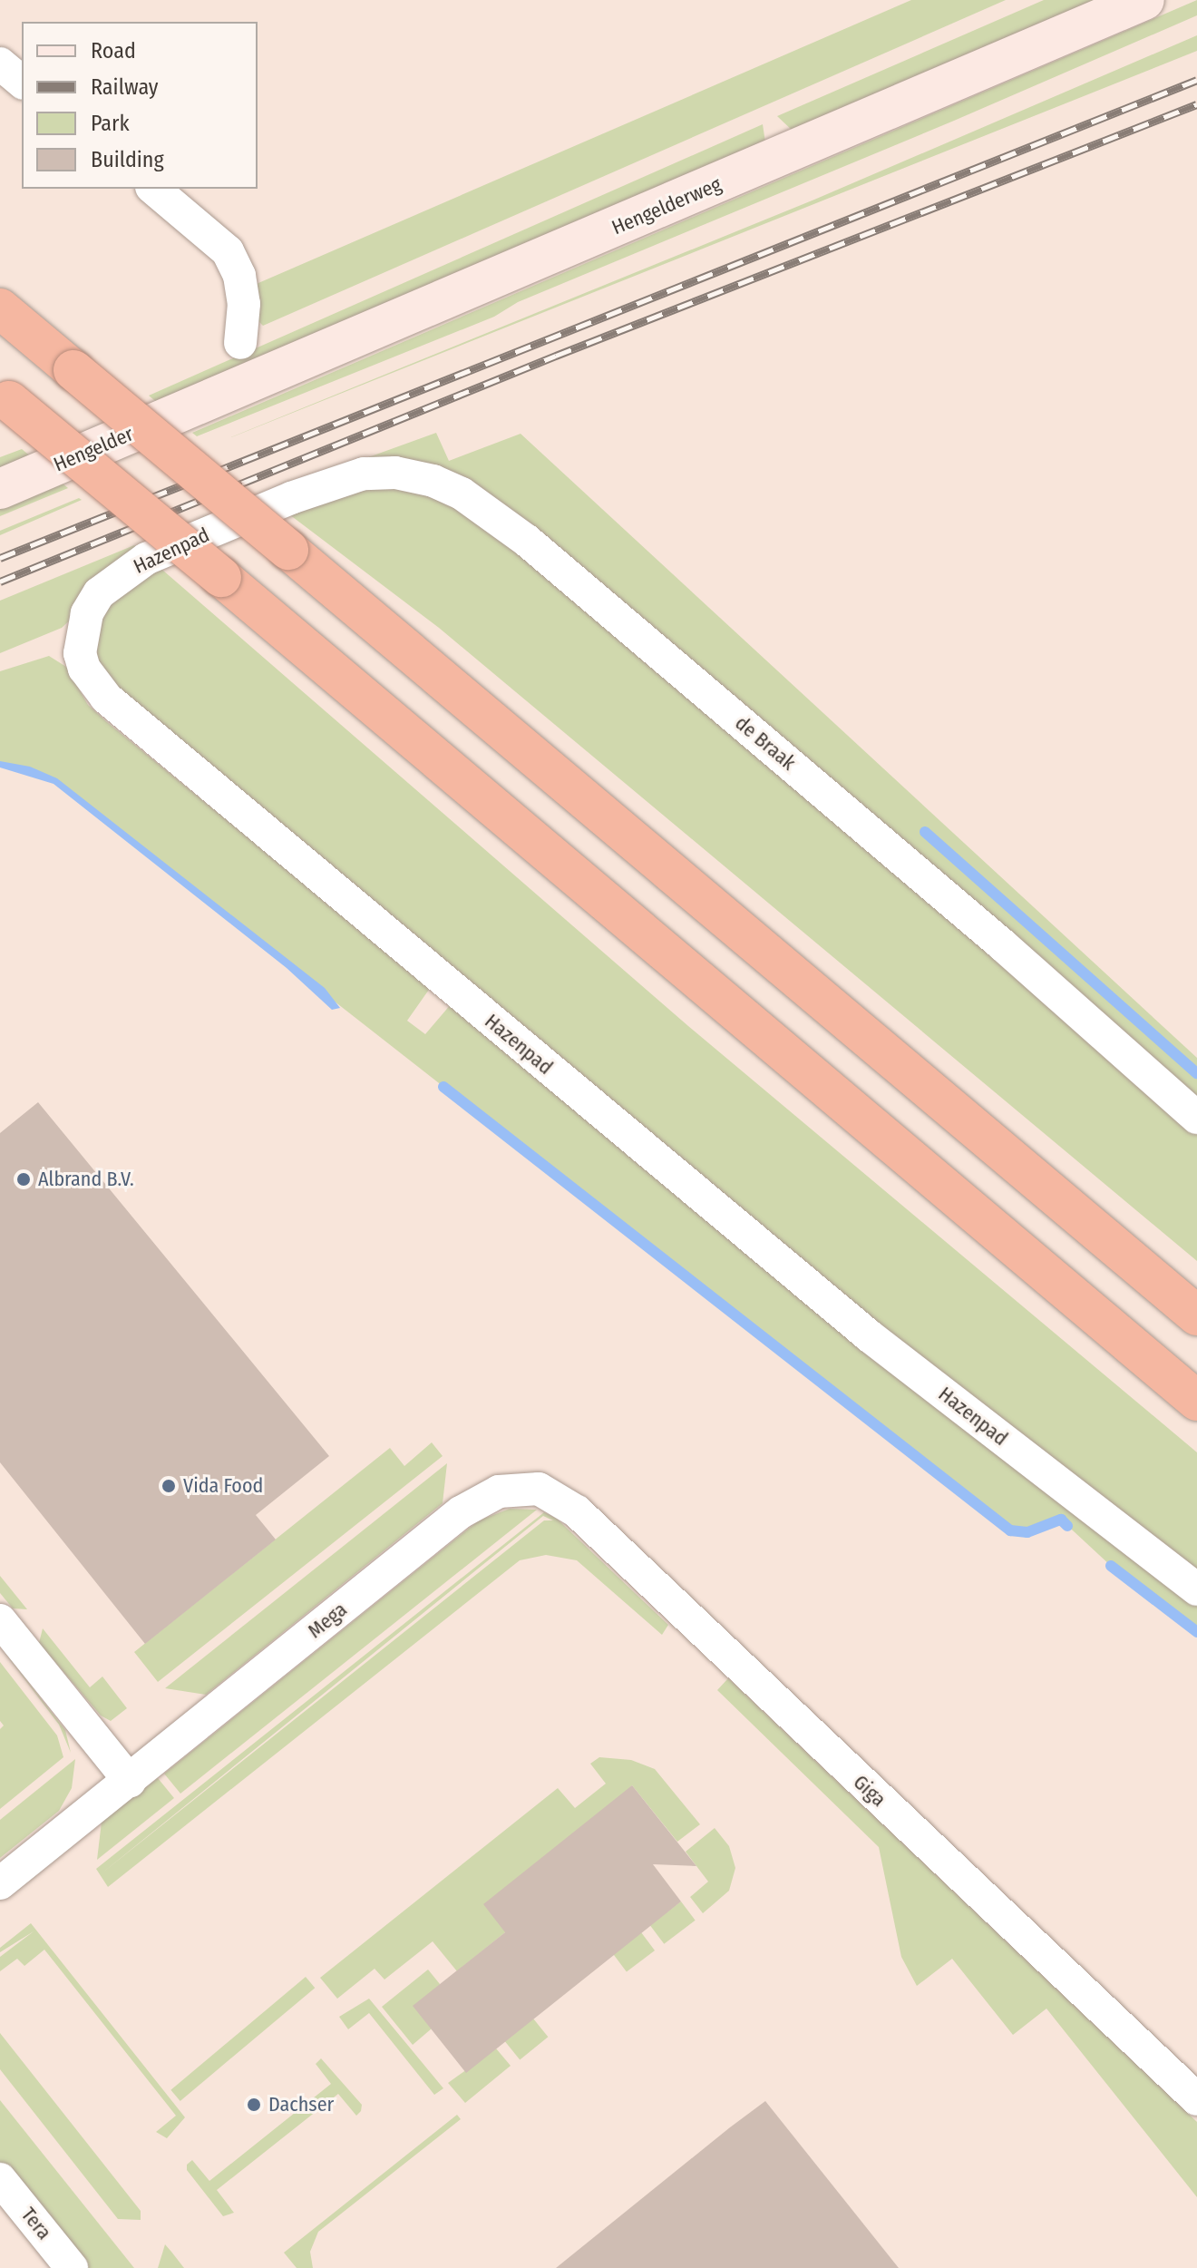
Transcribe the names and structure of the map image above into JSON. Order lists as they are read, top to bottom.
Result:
{
  "streets": {
    "main road": ["Hengelderweg", "Hengelder"],
    "street": [
      "Hazenpad",
      "de Braak",
      "Mega",
      "Giga",
      "Tera"
    ]
  },
  "crossings": [
    ["Hengelderweg", "Hengelder"],
    ["Hazenpad", "de Braak"],
    ["Mega", "Giga"]
  ],
  "places": ["Albrand B.V.", "Vida Food", "Dachser"],
  "legend": [
    "Road",
    "Railway",
    "Park",
    "Building"
  ]
}
